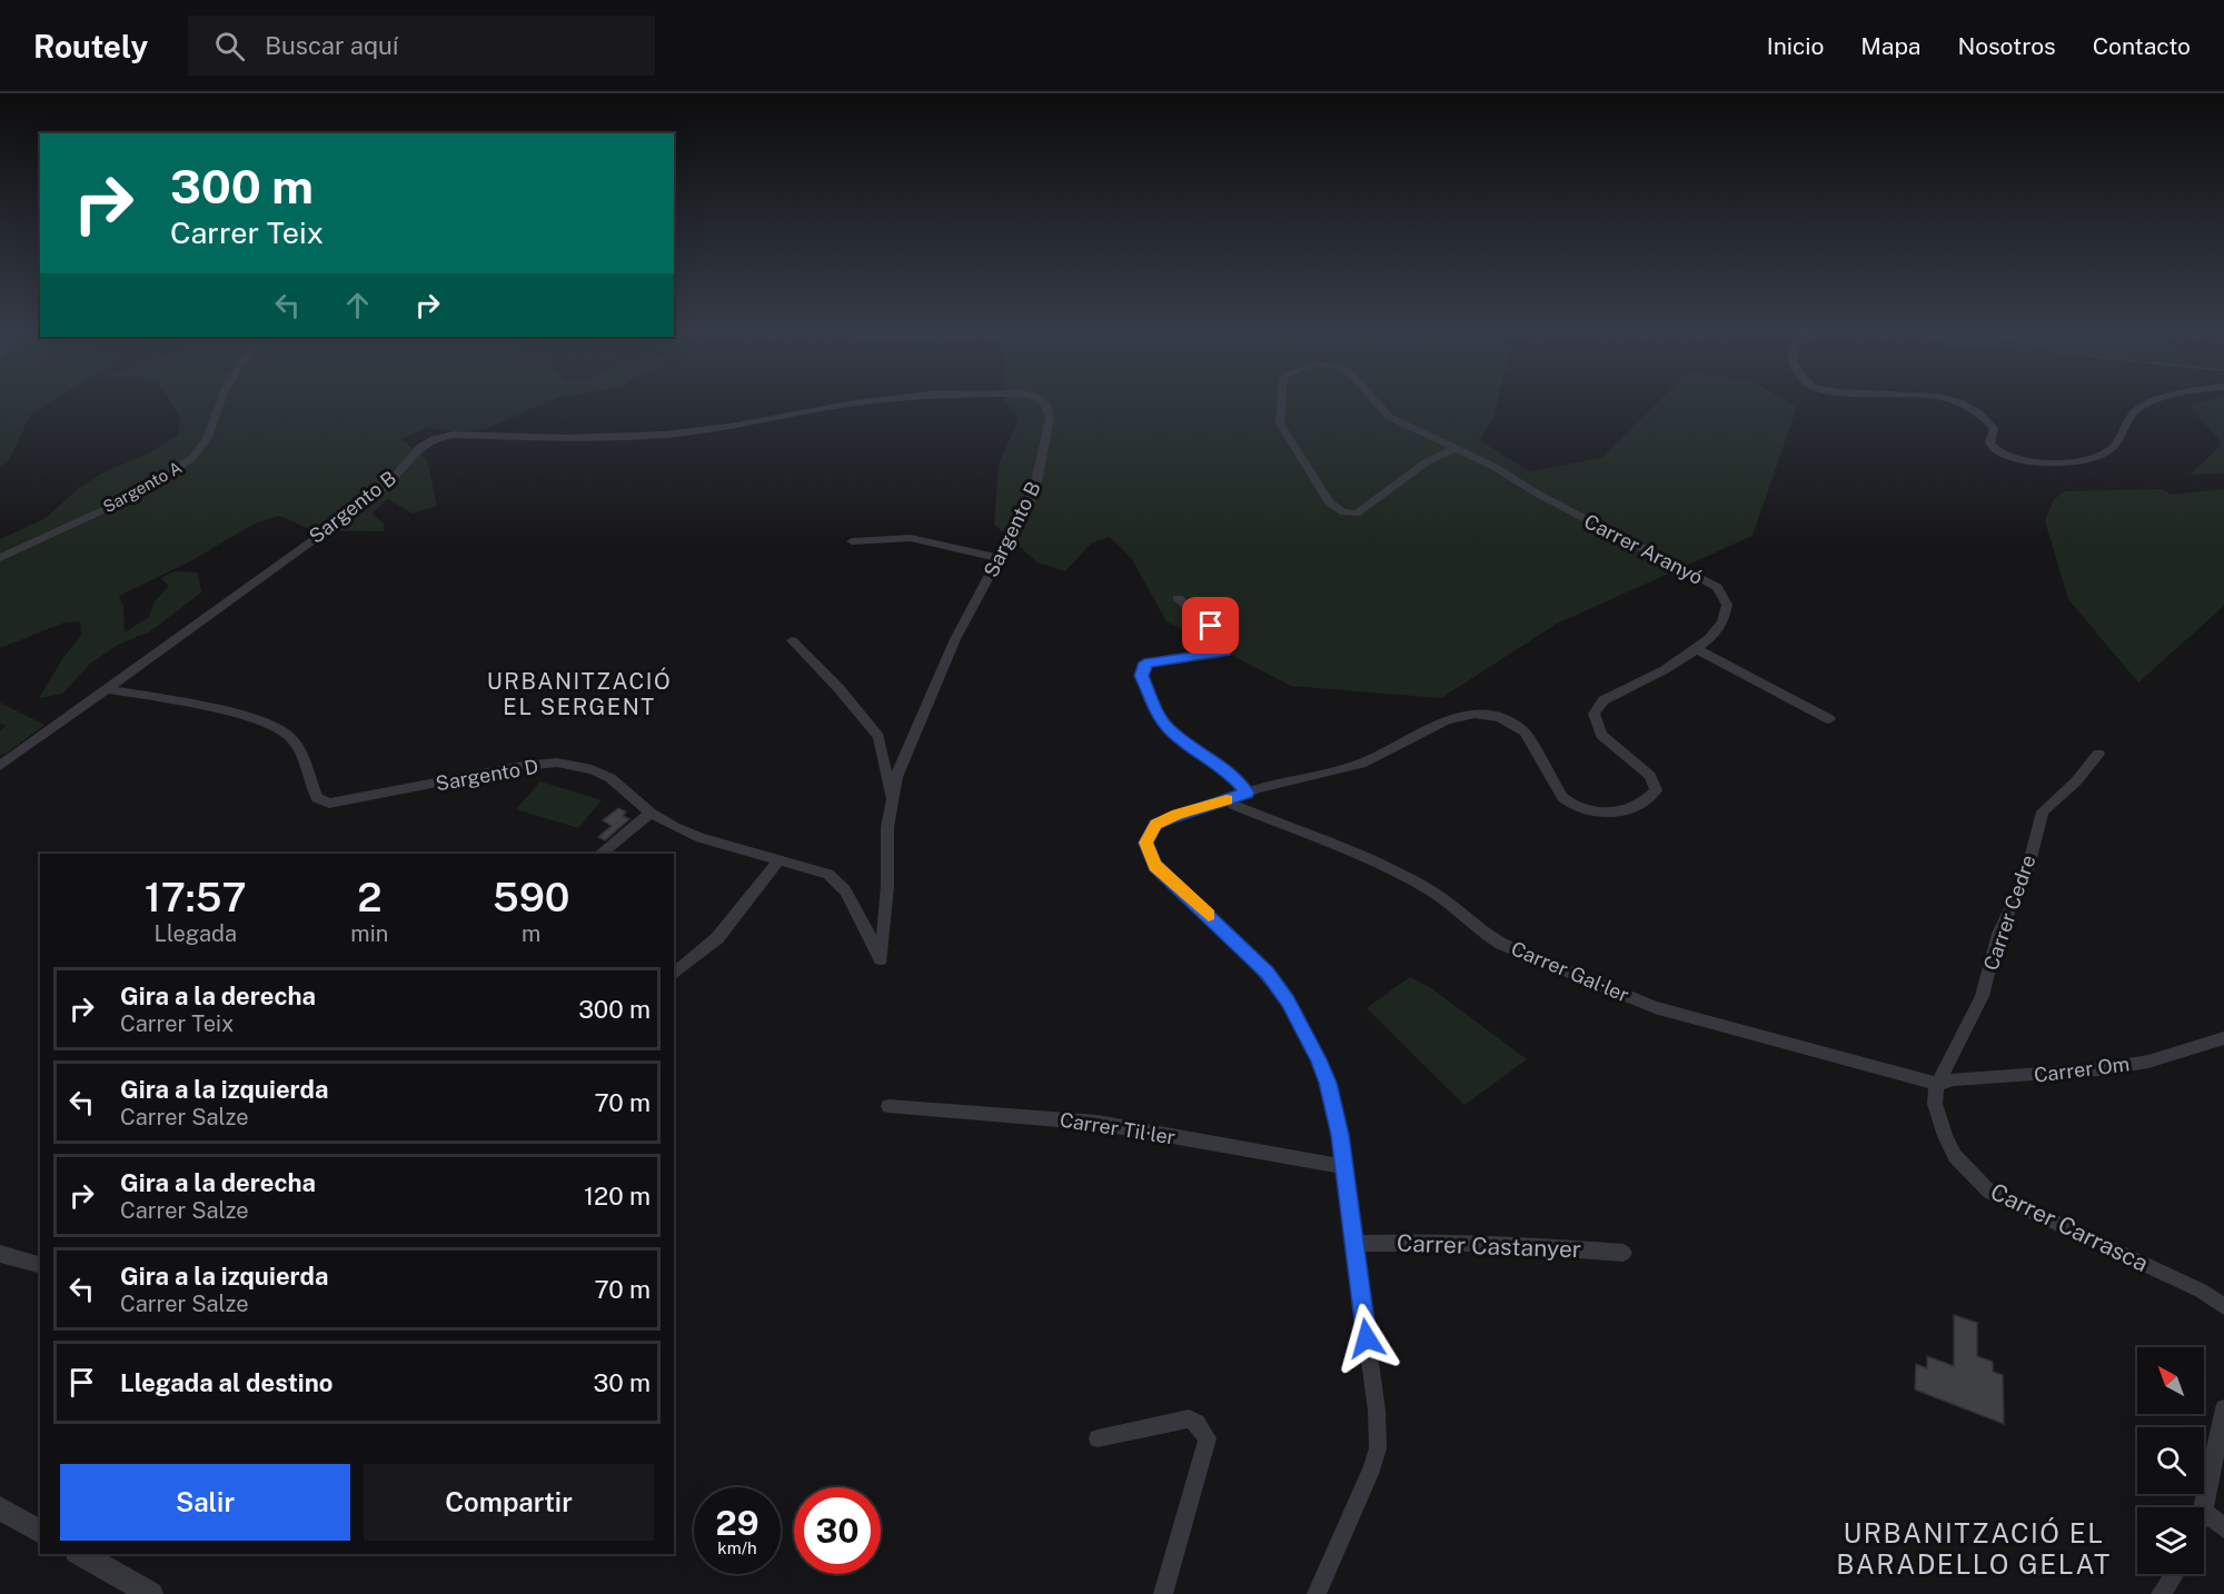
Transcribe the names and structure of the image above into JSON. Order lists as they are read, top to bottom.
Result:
{
  "streets": {
    "street": [
      "Sargento A",
      "Sargento B",
      "Carrer Aranyó",
      "Sargento D",
      "Carrer Cedre",
      "Carrer Gal·ler",
      "Carrer Om",
      "Carrer Til·ler",
      "Carrer Carrasca",
      "Carrer Castanyer"
    ]
  },
  "crossings": [
    ["Sargento B", "Sargento D"],
    ["Carrer Aranyó", "Carrer Gal·ler"],
    ["Carrer Aranyó", "Carrer Til·ler"],
    ["Carrer Aranyó", "Carrer Castanyer"],
    ["Carrer Cedre", "Carrer Gal·ler"],
    ["Carrer Cedre", "Carrer Om"],
    ["Carrer Cedre", "Carrer Carrasca"],
    ["Carrer Gal·ler", "Carrer Om"],
    ["Carrer Gal·ler", "Carrer Carrasca"],
    ["Carrer Om", "Carrer Carrasca"]
  ],
  "districts": ["URBANITZACIÓ EL SERGENT", "URBANITZACIÓ EL BARADELLO GELAT"],
  "north": "top left",
  "page": {
    "header": "Routely",
    "search": "Buscar aquí",
    "nav": [
      "Inicio",
      "Mapa",
      "Nosotros",
      "Contacto"
    ],
    "turn": ["300 m", "Carrer Teix"],
    "eta": [
      "17:57",
      "Llegada",
      "2",
      "min",
      "590",
      "m"
    ],
    "list": [
      {
        "name": "Gira a la derecha",
        "note": "Carrer Teix",
        "value": "300 m"
      },
      {
        "name": "Gira a la izquierda",
        "note": "Carrer Salze",
        "value": "70 m"
      },
      {
        "name": "Gira a la derecha",
        "note": "Carrer Salze",
        "value": "120 m"
      },
      {
        "name": "Gira a la izquierda",
        "note": "Carrer Salze",
        "value": "70 m"
      },
      {
        "name": "Llegada al destino",
        "value": "30 m"
      }
    ],
    "buttons": ["Salir", "Compartir"],
    "speed": "29 km/h",
    "limit": "30"
  }
}
